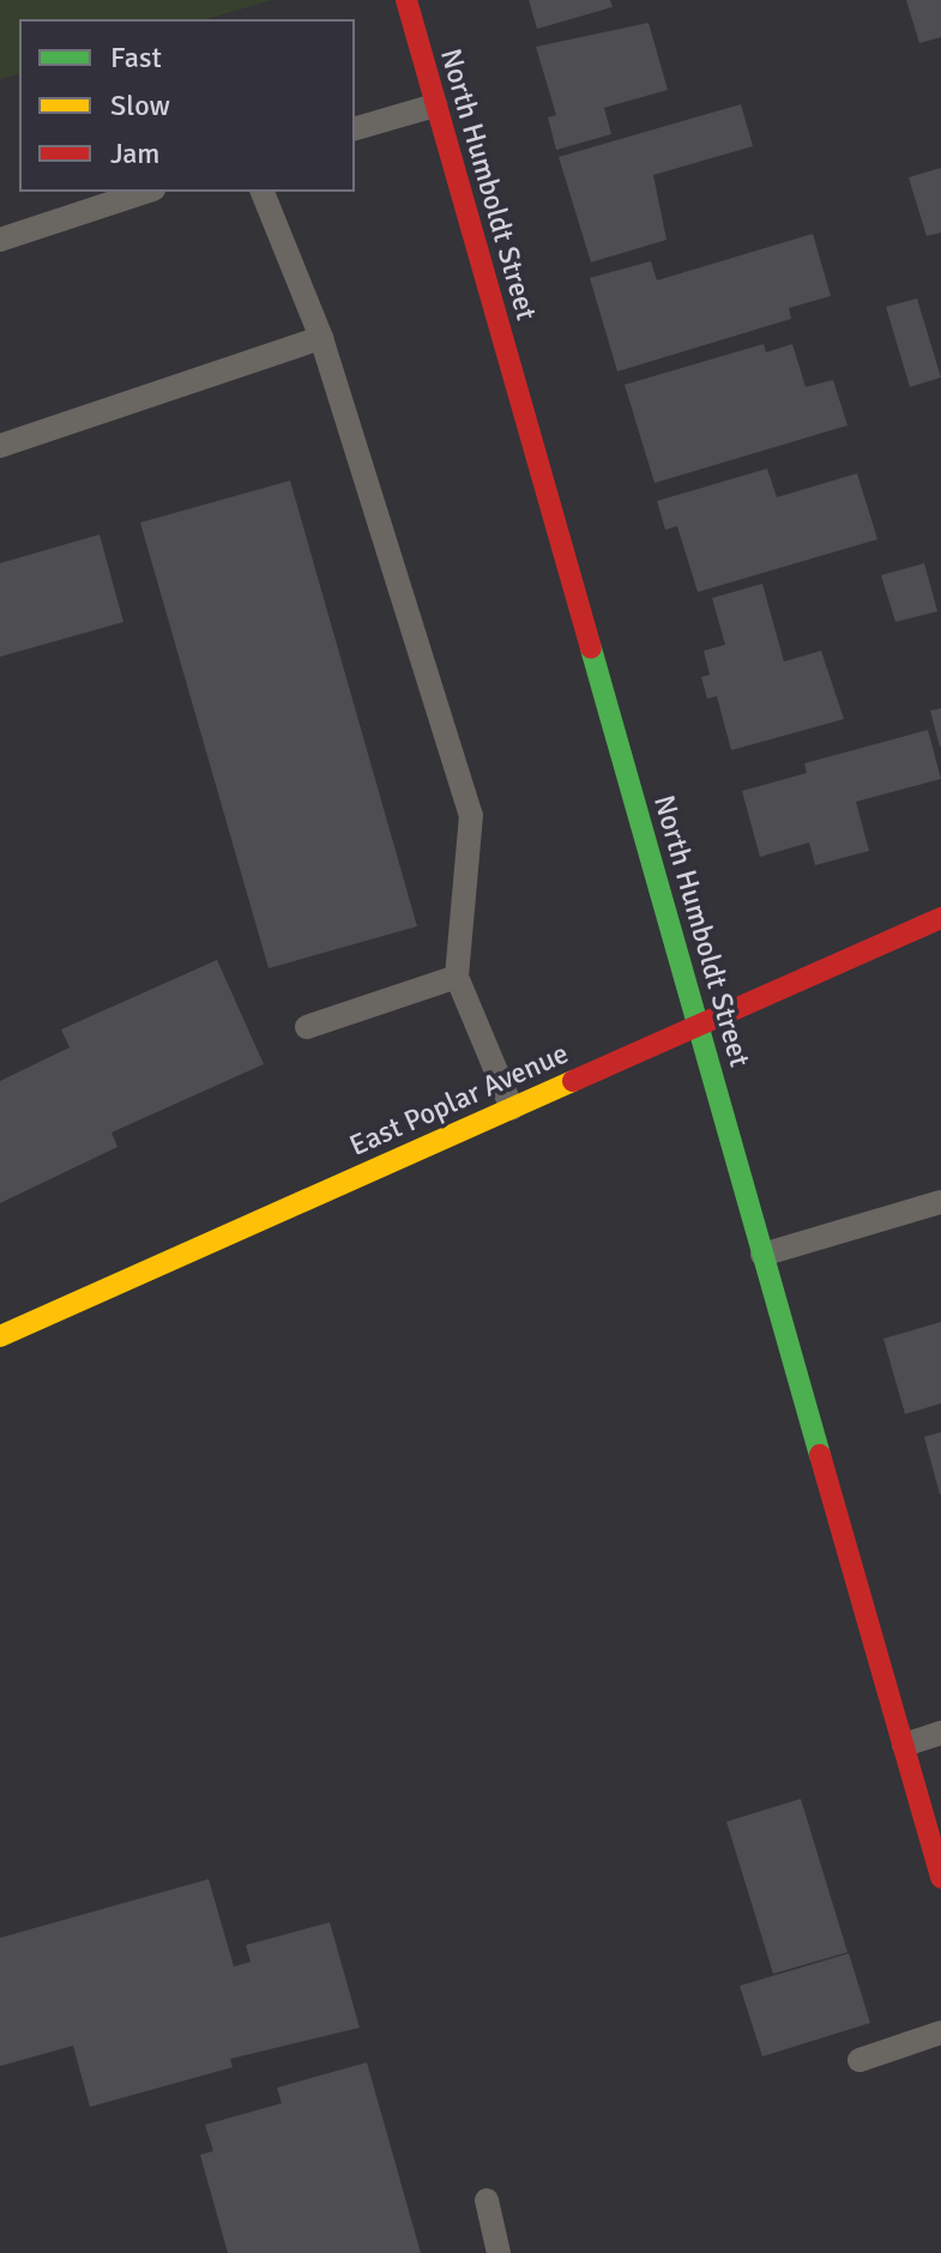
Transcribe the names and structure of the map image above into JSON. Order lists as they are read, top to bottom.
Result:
{
  "streets": {
    "street": ["North Humboldt Street", "East Poplar Avenue"]
  },
  "crossings": [
    ["North Humboldt Street", "East Poplar Avenue"]
  ],
  "legend": ["Fast", "Slow", "Jam"]
}
